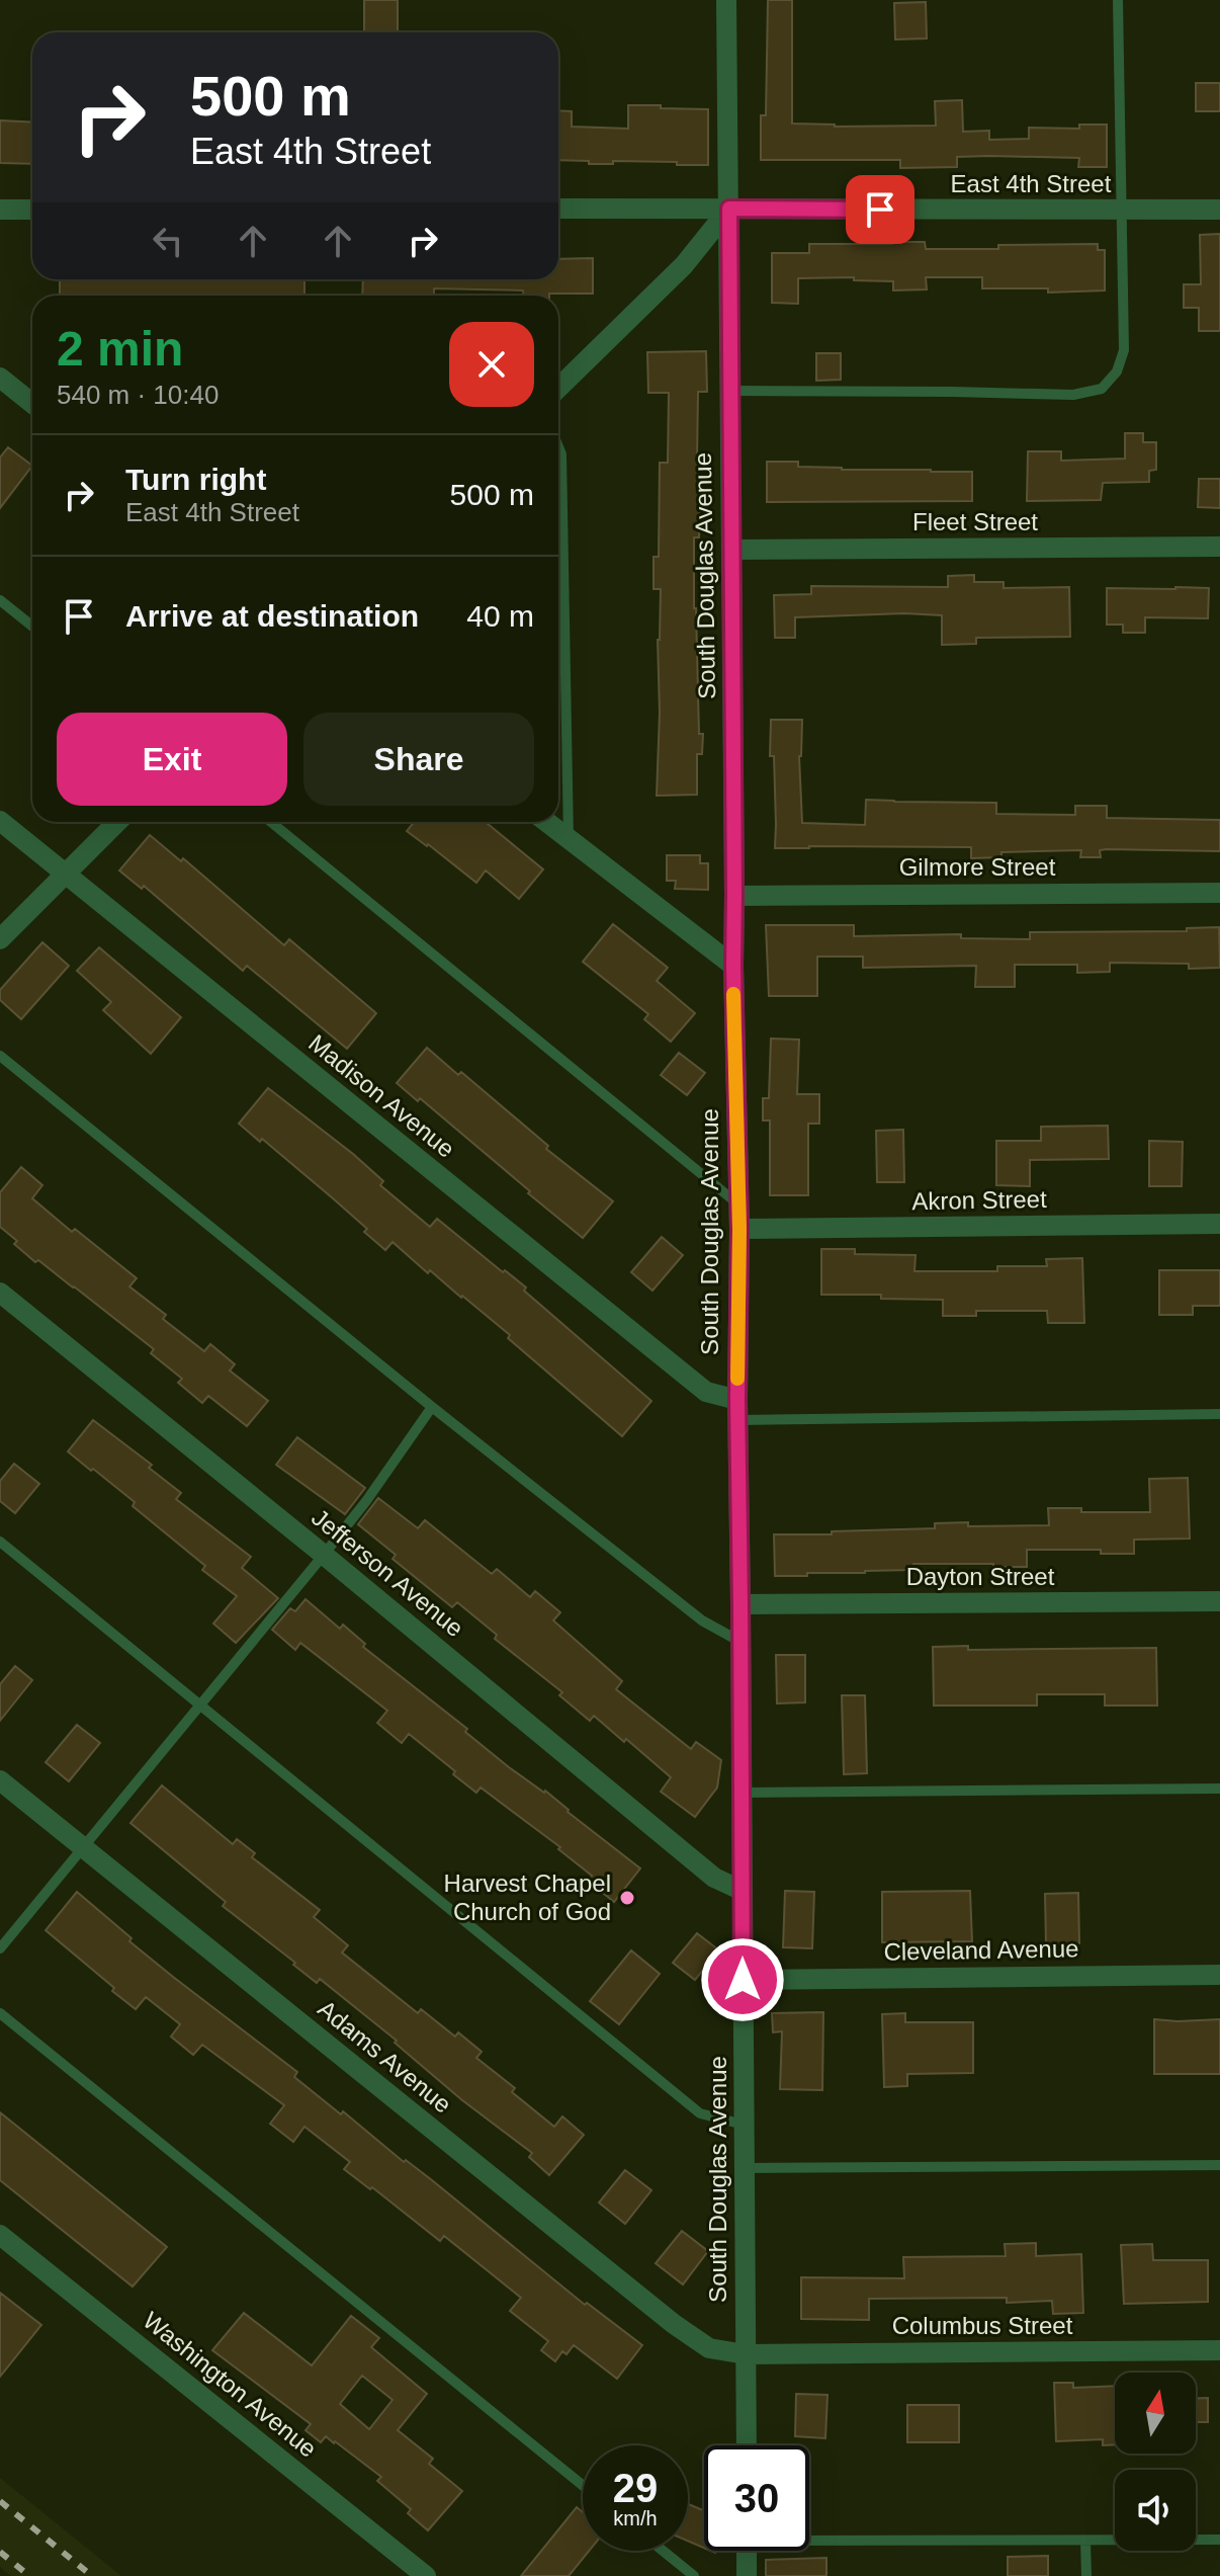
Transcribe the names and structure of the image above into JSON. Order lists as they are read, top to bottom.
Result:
{
  "streets": {
    "street": [
      "East 4th Street",
      "Fleet Street",
      "South Douglas Avenue",
      "Gilmore Street",
      "Madison Avenue",
      "Akron Street",
      "Jefferson Avenue",
      "Dayton Street",
      "Cleveland Avenue",
      "Adams Avenue",
      "Columbus Street",
      "Washington Avenue"
    ]
  },
  "crossings": [
    ["East 4th Street", "South Douglas Avenue"],
    ["Fleet Street", "South Douglas Avenue"],
    ["South Douglas Avenue", "Gilmore Street"],
    ["South Douglas Avenue", "Madison Avenue"],
    ["South Douglas Avenue", "Akron Street"],
    ["South Douglas Avenue", "Jefferson Avenue"],
    ["South Douglas Avenue", "Dayton Street"],
    ["South Douglas Avenue", "Cleveland Avenue"],
    ["South Douglas Avenue", "Adams Avenue"],
    ["South Douglas Avenue", "Columbus Street"],
    ["Adams Avenue", "Columbus Street"]
  ],
  "places": ["Harvest Chapel Church of God"],
  "north": "top",
  "page": {
    "turn": ["500 m", "East 4th Street"],
    "heading": ["2 min", "540 m · 10:40"],
    "list": [
      {
        "name": "Turn right",
        "note": "East 4th Street",
        "value": "500 m"
      },
      {
        "name": "Arrive at destination",
        "value": "40 m"
      }
    ],
    "buttons": ["Exit", "Share"],
    "speed": "29 km/h",
    "limit": "30"
  }
}
